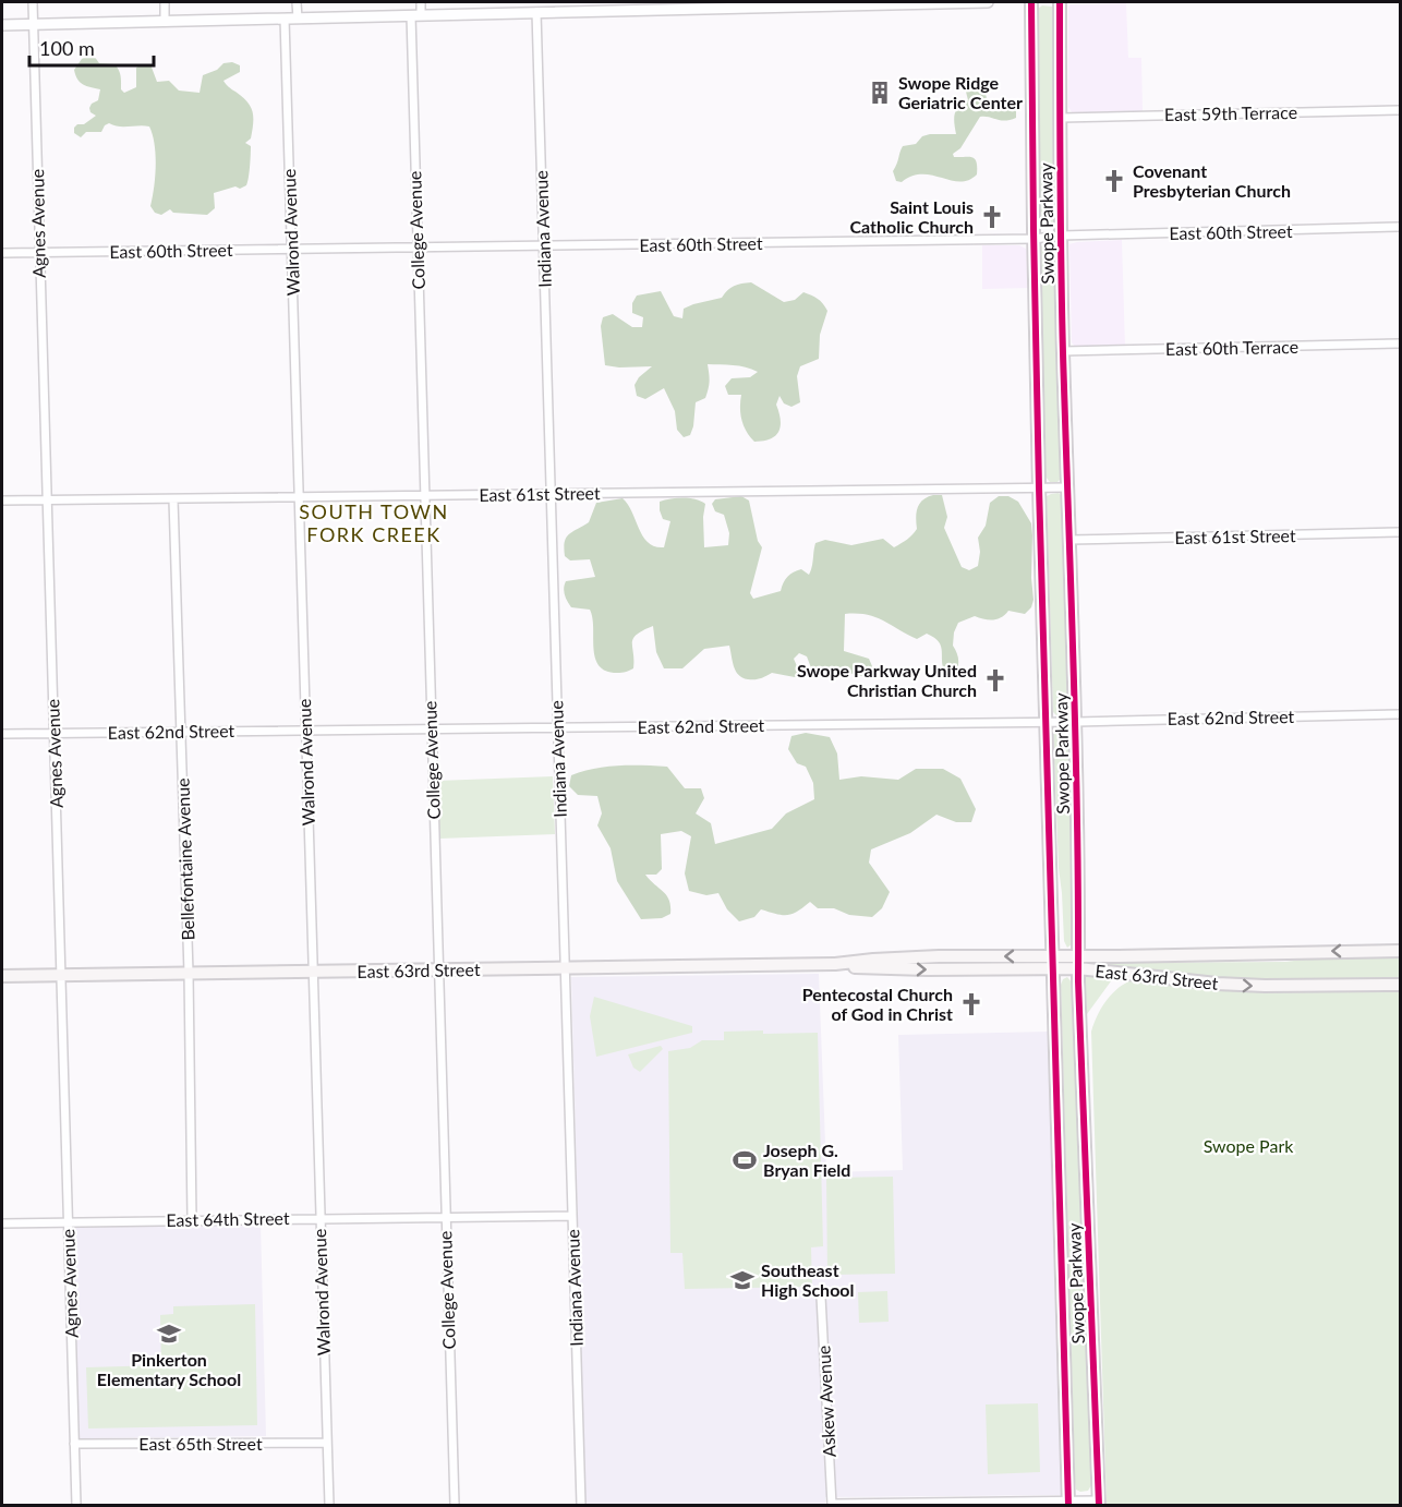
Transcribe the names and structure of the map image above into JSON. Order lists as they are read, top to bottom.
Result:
{
  "streets": {
    "main road": ["Swope Parkway", "East 63rd Street"],
    "street": [
      "East 59th Terrace",
      "Agnes Avenue",
      "Indiana Avenue",
      "College Avenue",
      "Walrond Avenue",
      "East 60th Street",
      "East 60th Terrace",
      "East 61st Street",
      "East 62nd Street",
      "Bellefontaine Avenue",
      "East 64th Street",
      "Askew Avenue",
      "East 65th Street"
    ]
  },
  "crossings": [
    ["East 59th Terrace", "Swope Parkway"],
    ["Agnes Avenue", "East 60th Street"],
    ["Agnes Avenue", "East 61st Street"],
    ["Agnes Avenue", "East 62nd Street"],
    ["Agnes Avenue", "East 63rd Street"],
    ["Agnes Avenue", "East 64th Street"],
    ["Agnes Avenue", "East 65th Street"],
    ["Swope Parkway", "East 60th Street"],
    ["Swope Parkway", "East 60th Terrace"],
    ["Swope Parkway", "East 61st Street"],
    ["Swope Parkway", "East 62nd Street"],
    ["Swope Parkway", "East 63rd Street"],
    ["Indiana Avenue", "East 60th Street"],
    ["Indiana Avenue", "East 61st Street"],
    ["Indiana Avenue", "East 62nd Street"],
    ["Indiana Avenue", "East 63rd Street"],
    ["Indiana Avenue", "East 64th Street"],
    ["College Avenue", "East 60th Street"],
    ["College Avenue", "East 61st Street"],
    ["College Avenue", "East 62nd Street"],
    ["College Avenue", "East 63rd Street"],
    ["College Avenue", "East 64th Street"],
    ["Walrond Avenue", "East 60th Street"],
    ["Walrond Avenue", "East 61st Street"],
    ["Walrond Avenue", "East 62nd Street"],
    ["Walrond Avenue", "East 63rd Street"],
    ["Walrond Avenue", "East 64th Street"],
    ["Walrond Avenue", "East 65th Street"],
    ["East 61st Street", "Bellefontaine Avenue"],
    ["East 62nd Street", "Bellefontaine Avenue"],
    ["Bellefontaine Avenue", "East 63rd Street"],
    ["Bellefontaine Avenue", "East 64th Street"]
  ],
  "districts": ["SOUTH TOWN FORK CREEK"],
  "parks": ["Swope Park"],
  "places": {
    "building": ["Swope Ridge Geriatric Center"],
    "church": [
      "Covenant Presbyterian Church",
      "Saint Louis Catholic Church",
      "Swope Parkway United Christian Church",
      "Pentecostal Church of God in Christ"
    ],
    "sports": ["Joseph G. Bryan Field"],
    "school or university": ["Southeast High School", "Pinkerton Elementary School"]
  },
  "scale_bar": "100 m"
}
